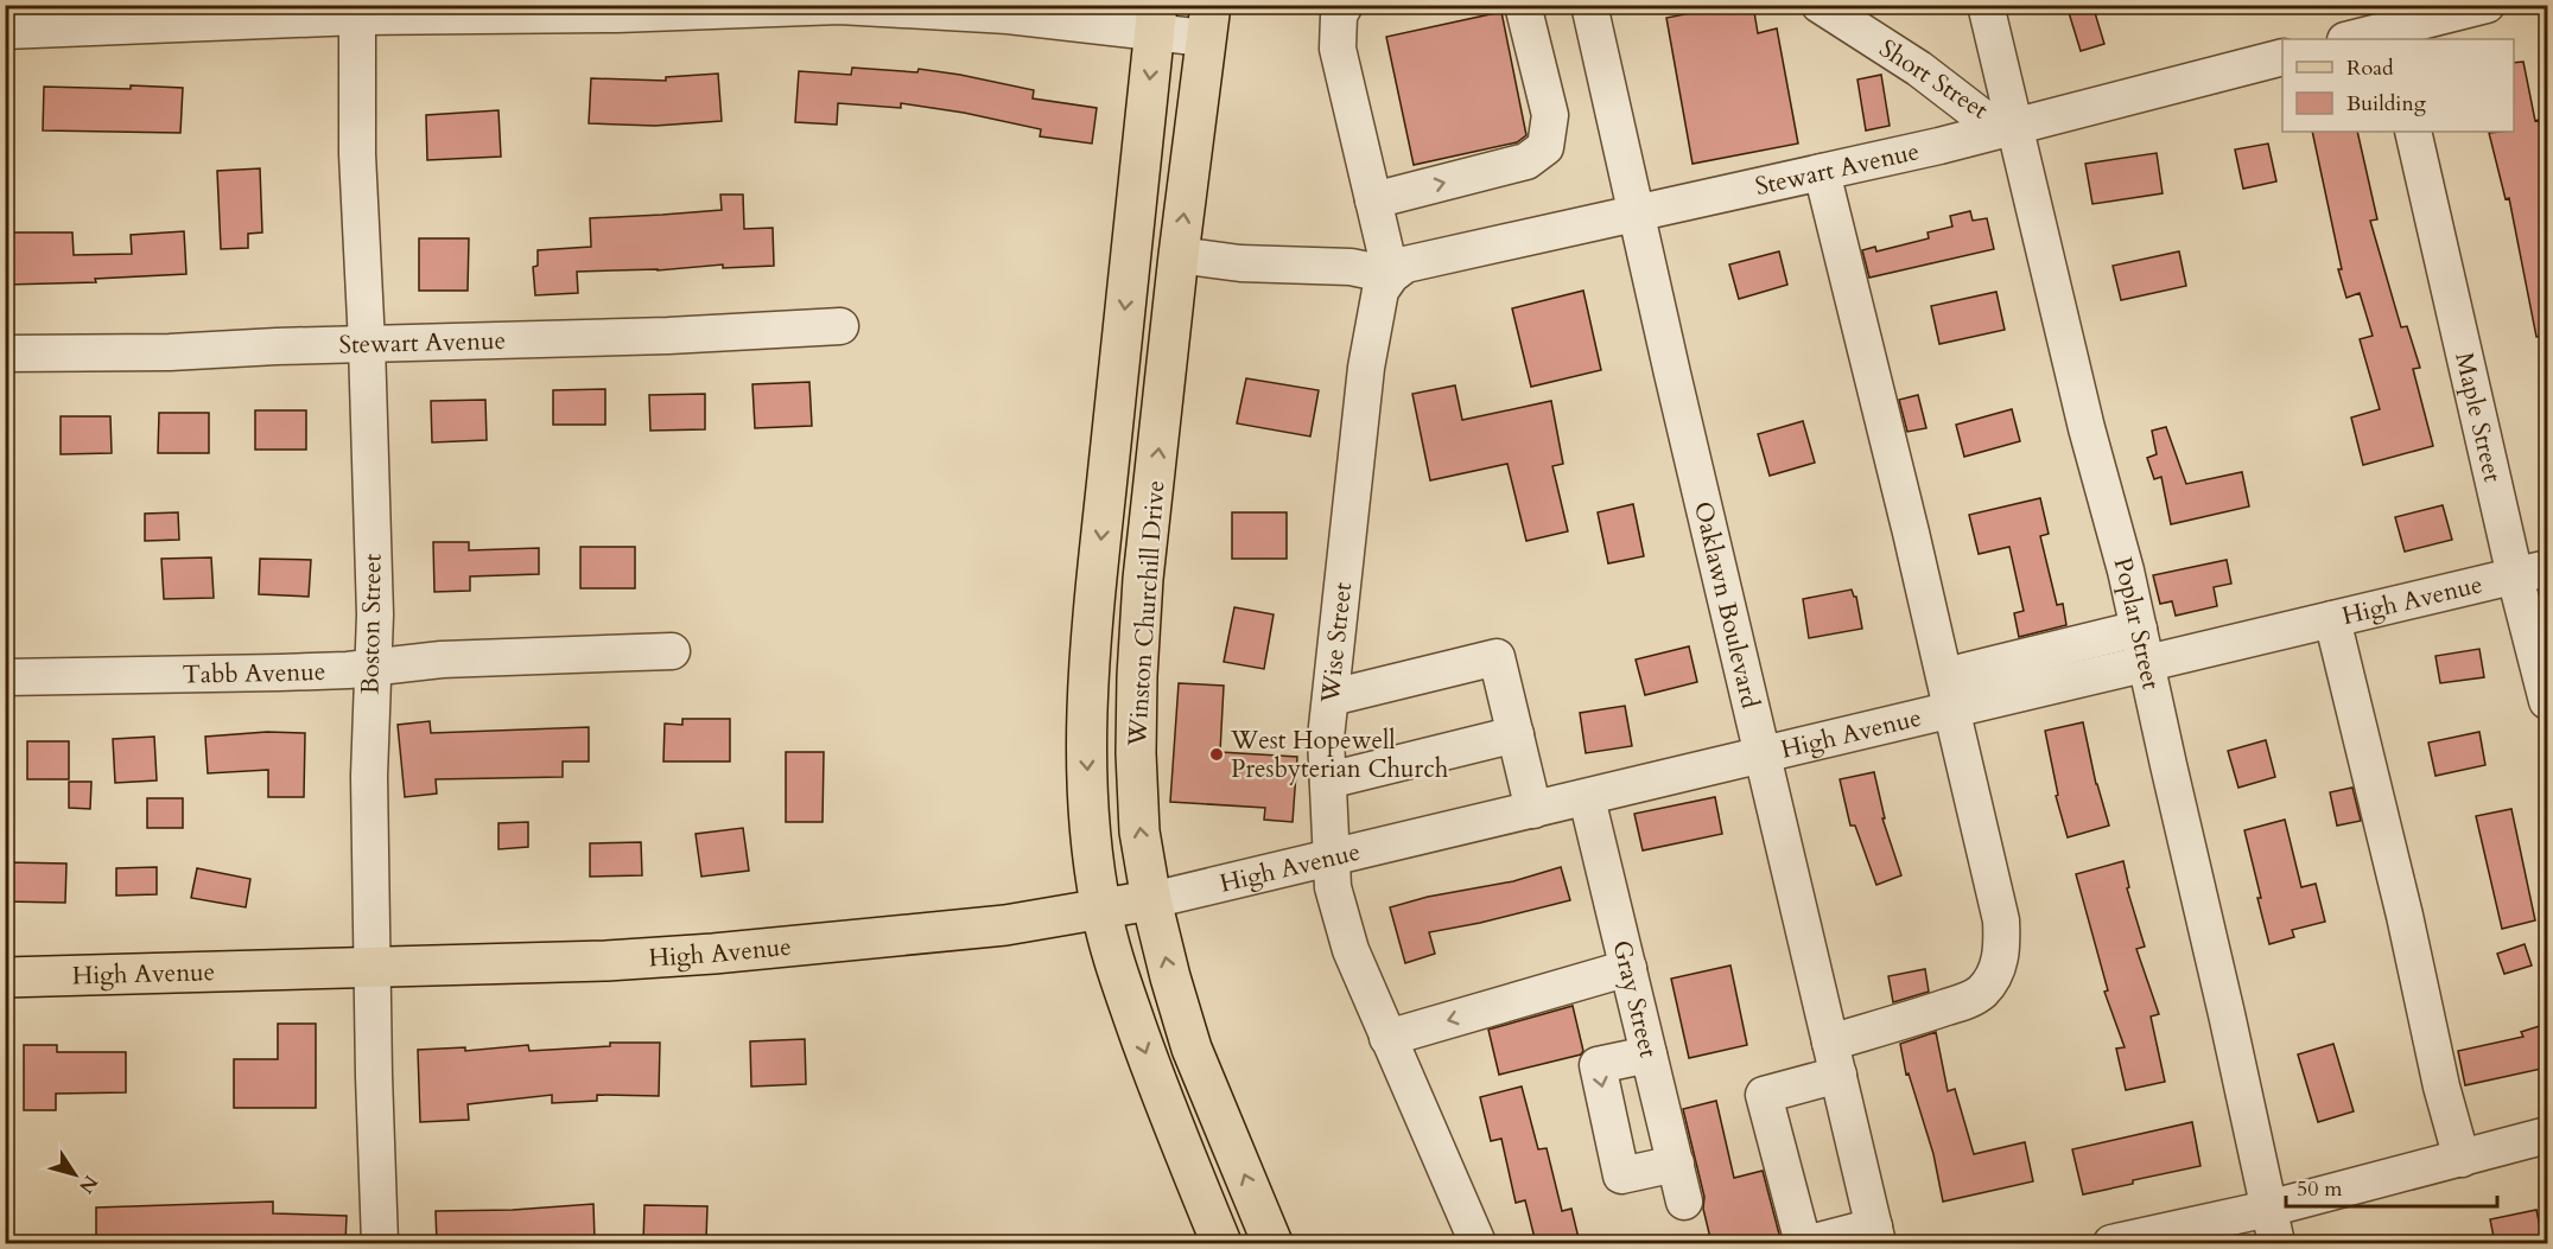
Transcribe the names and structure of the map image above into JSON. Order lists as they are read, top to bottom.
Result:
{
  "streets": {
    "main road": ["High Avenue", "Winston Churchill Drive"],
    "street": [
      "Short Street",
      "Stewart Avenue",
      "Maple Street",
      "Oaklawn Boulevard",
      "Poplar Street",
      "Boston Street",
      "Wise Street",
      "Tabb Avenue",
      "Gray Street"
    ]
  },
  "crossings": [
    ["Short Street", "Stewart Avenue"],
    ["Short Street", "Poplar Street"],
    ["Stewart Avenue", "Oaklawn Boulevard"],
    ["Stewart Avenue", "Poplar Street"],
    ["Stewart Avenue", "Boston Street"],
    ["Stewart Avenue", "Wise Street"],
    ["Maple Street", "High Avenue"],
    ["High Avenue", "Oaklawn Boulevard"],
    ["High Avenue", "Winston Churchill Drive"],
    ["High Avenue", "Poplar Street"],
    ["High Avenue", "Boston Street"],
    ["High Avenue", "Wise Street"],
    ["High Avenue", "Gray Street"],
    ["Boston Street", "Tabb Avenue"]
  ],
  "places": ["West Hopewell Presbyterian Church"],
  "legend": ["Road", "Building"],
  "scale_bar": "50 m",
  "north": "bottom right"
}
